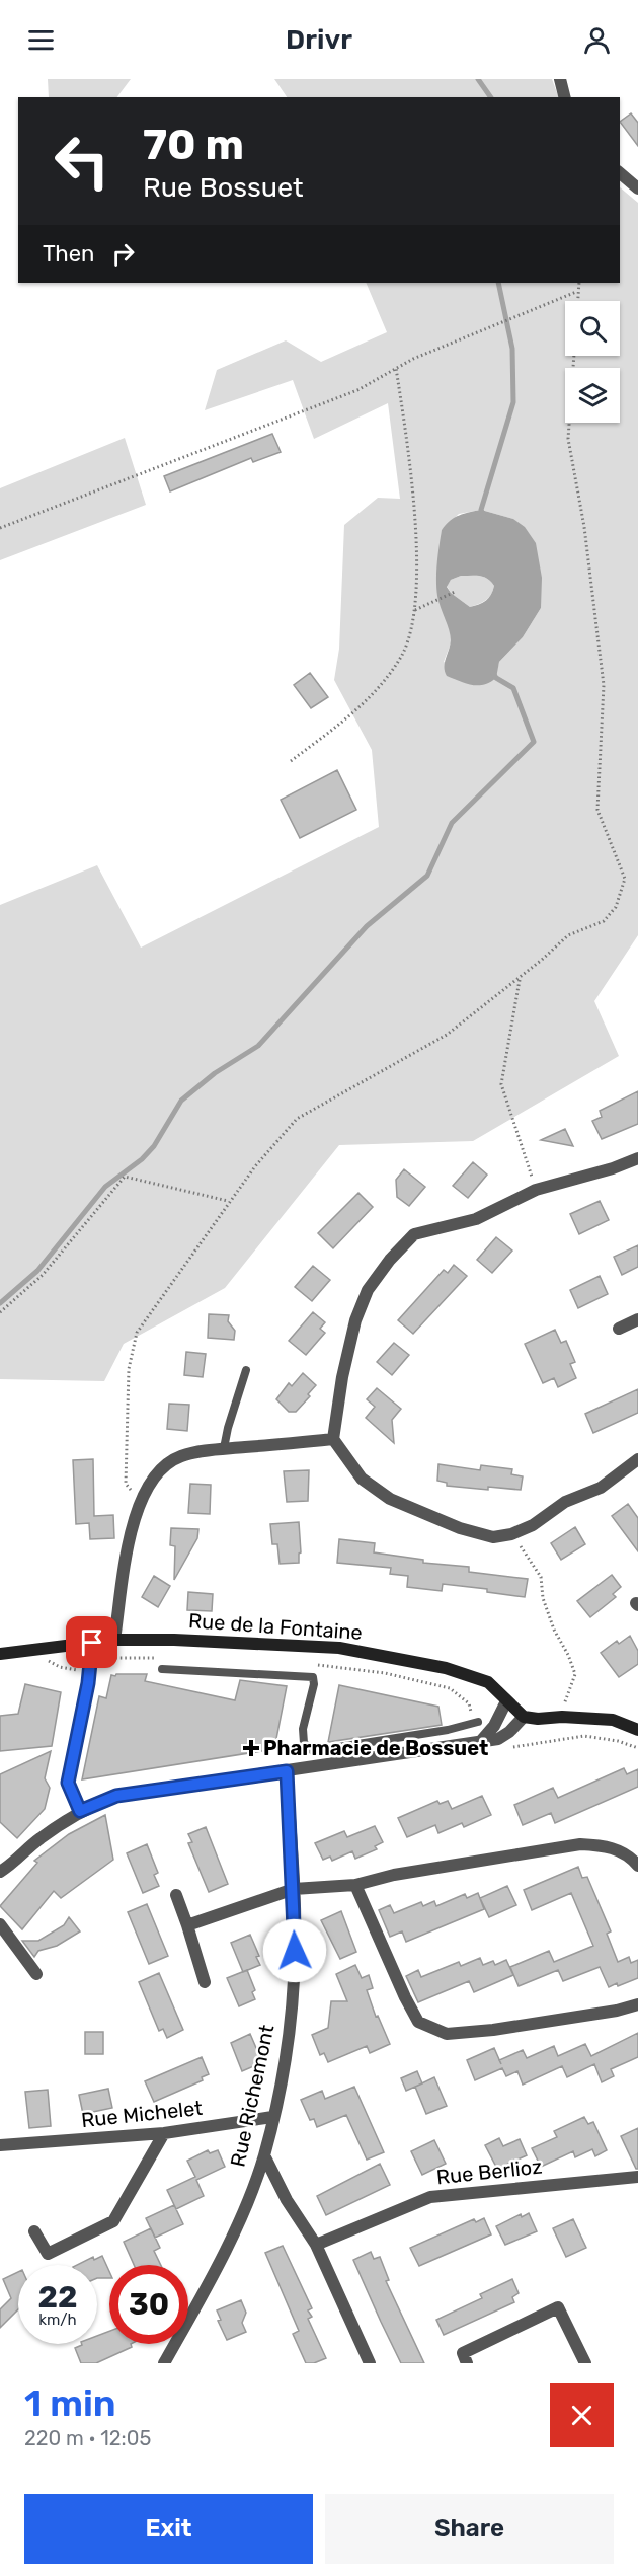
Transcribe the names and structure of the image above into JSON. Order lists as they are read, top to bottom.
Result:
{
  "streets": {
    "main road": ["Rue de la Fontaine"],
    "street": ["Rue Richemont", "Rue Michelet", "Rue Berlioz"]
  },
  "crossings": [
    ["Rue Richemont", "Rue Michelet"]
  ],
  "places": {
    "health": ["Pharmacie de Bossuet"]
  },
  "page": {
    "header": "Drivr",
    "turn": ["70 m", "Rue Bossuet"],
    "then": "Then",
    "speed": "22 km/h",
    "limit": "30",
    "heading": ["1 min", "220 m · 12:05"],
    "buttons": ["Exit", "Share"]
  }
}
